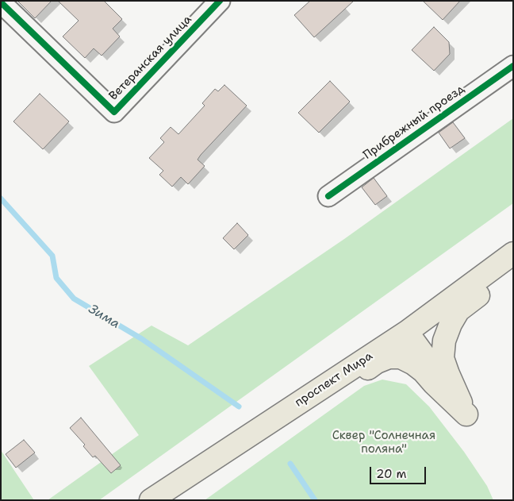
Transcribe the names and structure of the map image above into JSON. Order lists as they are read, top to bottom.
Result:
{
  "streets": {
    "main road": ["проспект Мира"],
    "street": ["Ветеранская улица", "Прибрежный проезд"]
  },
  "water": ["Зима"],
  "parks": ["Сквер \"Солнечная поляна\""],
  "scale_bar": "20 m"
}
